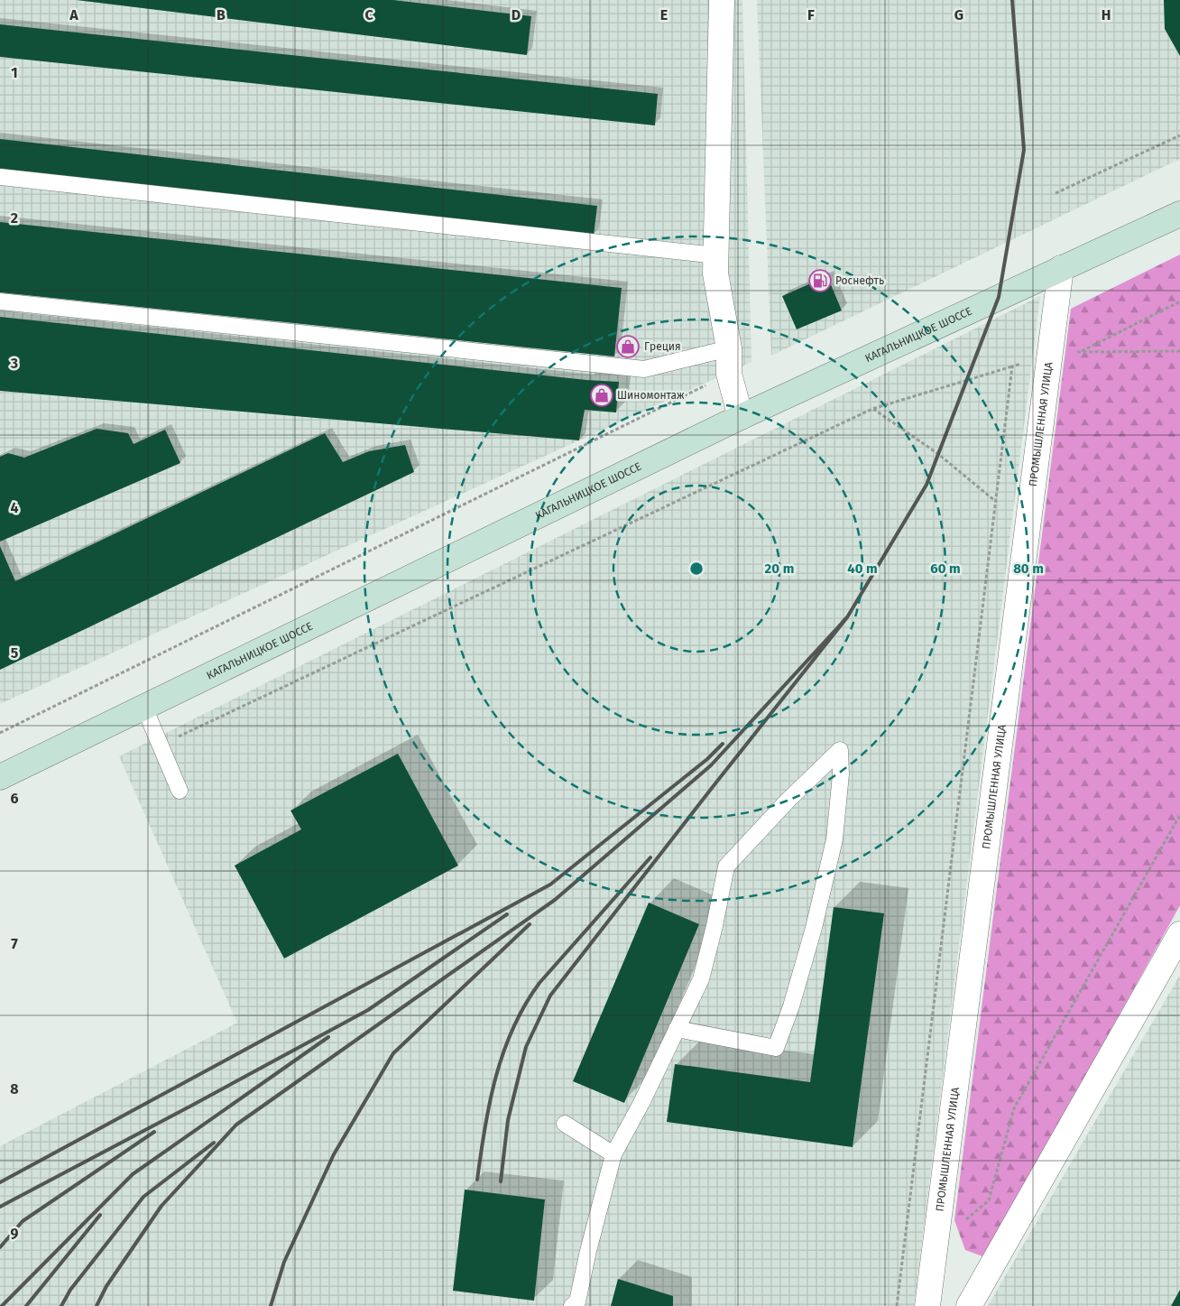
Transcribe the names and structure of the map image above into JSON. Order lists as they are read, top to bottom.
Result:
{
  "streets": {
    "main road": ["КАГАЛЬНИЦКОЕ ШОССЕ"],
    "street": ["ПРОМЫШЛЕННАЯ УЛИЦА"]
  },
  "crossings": [
    ["КАГАЛЬНИЦКОЕ ШОССЕ", "ПРОМЫШЛЕННАЯ УЛИЦА"]
  ],
  "places": {
    "fuel station": ["Роснефть"],
    "shop": ["Греция", "Шиномонтаж"]
  },
  "grid": {
    "columns": [
      "A",
      "B",
      "C",
      "D",
      "E",
      "F",
      "G",
      "H"
    ],
    "rows": [
      "1",
      "2",
      "3",
      "4",
      "5",
      "6",
      "7",
      "8",
      "9"
    ]
  },
  "rings": [
    "20 m",
    "40 m",
    "60 m",
    "80 m"
  ]
}
